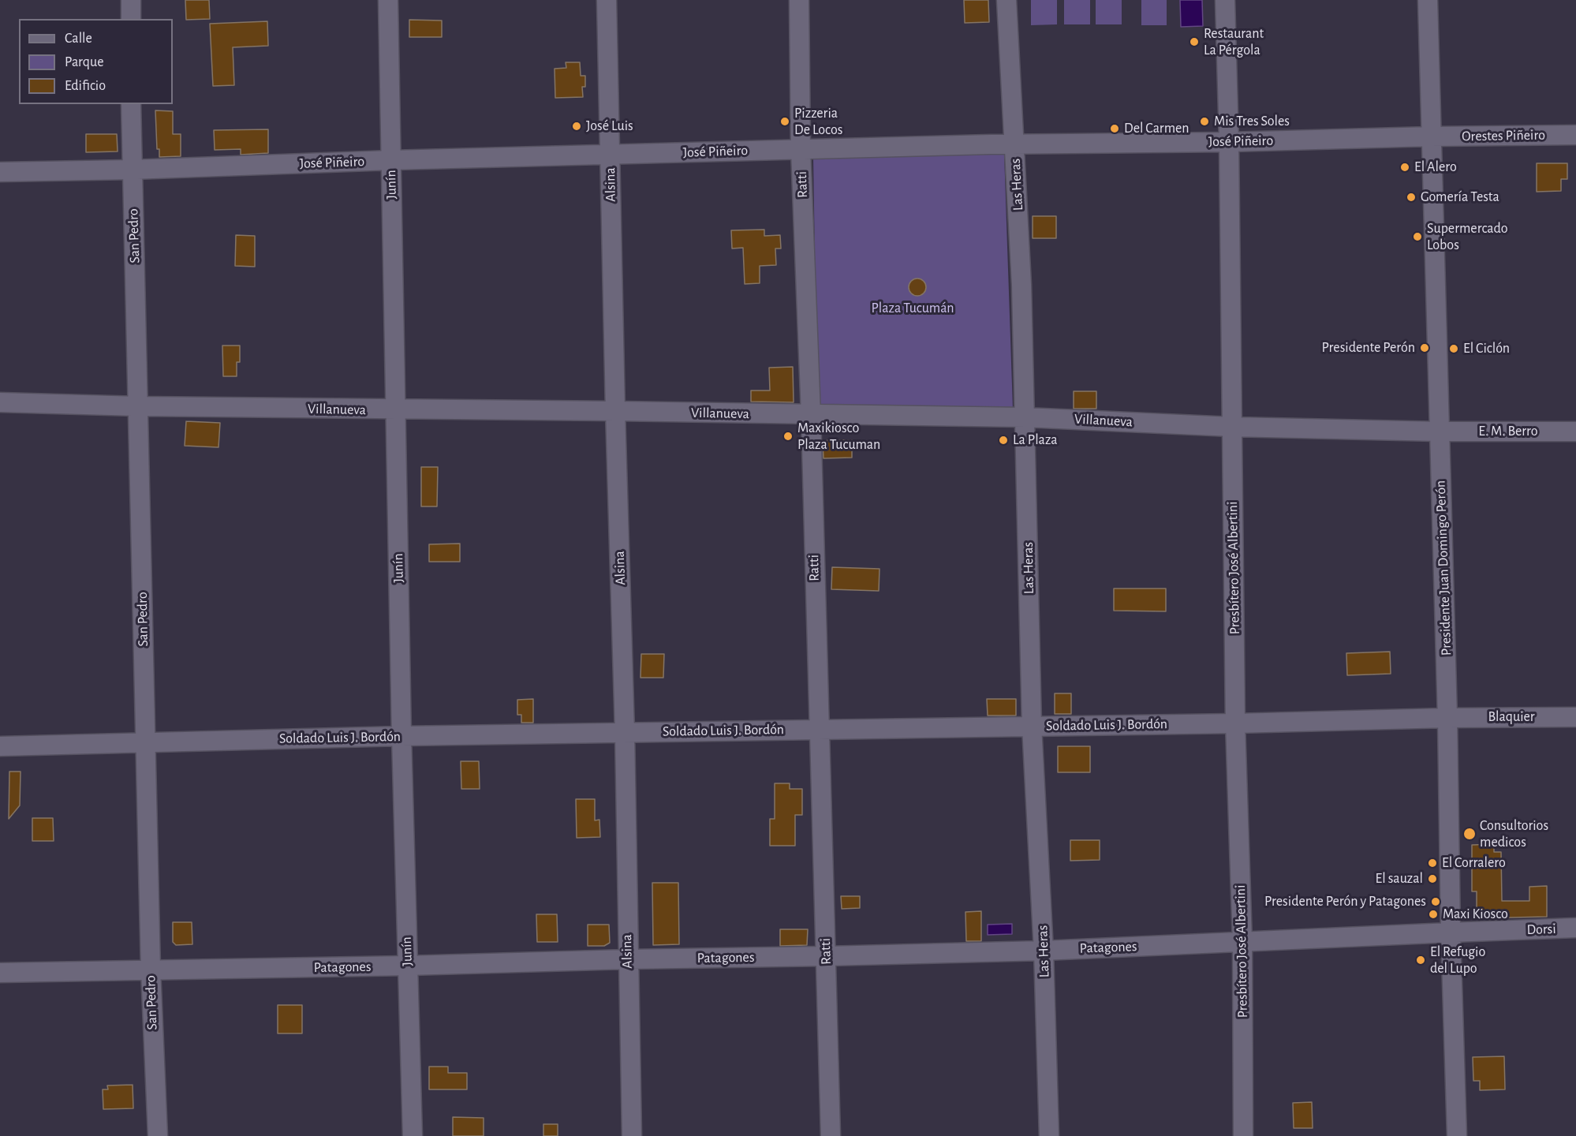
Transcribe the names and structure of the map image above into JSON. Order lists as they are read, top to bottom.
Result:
{
  "streets": {
    "street": [
      "Orestes Piñeiro",
      "José Piñeiro",
      "Junín",
      "Alsina",
      "Ratti",
      "Las Heras",
      "San Pedro",
      "Villanueva",
      "E. M. Berro",
      "Presbítero José Albertini",
      "Presidente Juan Domingo Perón",
      "Blaquier",
      "Soldado Luis J. Bordón",
      "Dorsi",
      "Patagones"
    ]
  },
  "crossings": [
    ["Orestes Piñeiro", "José Piñeiro"],
    ["Orestes Piñeiro", "Presidente Juan Domingo Perón"],
    ["José Piñeiro", "Junín"],
    ["José Piñeiro", "Alsina"],
    ["José Piñeiro", "Ratti"],
    ["José Piñeiro", "Las Heras"],
    ["José Piñeiro", "San Pedro"],
    ["José Piñeiro", "Presbítero José Albertini"],
    ["José Piñeiro", "Presidente Juan Domingo Perón"],
    ["Junín", "Villanueva"],
    ["Junín", "Soldado Luis J. Bordón"],
    ["Junín", "Patagones"],
    ["Alsina", "Villanueva"],
    ["Alsina", "Soldado Luis J. Bordón"],
    ["Alsina", "Patagones"],
    ["Ratti", "Villanueva"],
    ["Ratti", "Soldado Luis J. Bordón"],
    ["Ratti", "Patagones"],
    ["Las Heras", "Villanueva"],
    ["Las Heras", "Soldado Luis J. Bordón"],
    ["Las Heras", "Patagones"],
    ["San Pedro", "Villanueva"],
    ["San Pedro", "Soldado Luis J. Bordón"],
    ["San Pedro", "Patagones"],
    ["Villanueva", "E. M. Berro"],
    ["Villanueva", "Presbítero José Albertini"],
    ["Villanueva", "Presidente Juan Domingo Perón"],
    ["E. M. Berro", "Presidente Juan Domingo Perón"],
    ["Presbítero José Albertini", "Soldado Luis J. Bordón"],
    ["Presbítero José Albertini", "Patagones"],
    ["Presidente Juan Domingo Perón", "Blaquier"],
    ["Presidente Juan Domingo Perón", "Soldado Luis J. Bordón"],
    ["Presidente Juan Domingo Perón", "Dorsi"],
    ["Presidente Juan Domingo Perón", "Patagones"],
    ["Blaquier", "Soldado Luis J. Bordón"],
    ["Dorsi", "Patagones"]
  ],
  "parks": ["Plaza Tucumán"],
  "places": [
    "Restaurant La Pérgola",
    "Pizzeria De Locos",
    "Mis Tres Soles",
    "José Luis",
    "Del Carmen",
    "El Alero",
    "Gomería Testa",
    "Supermercado Lobos",
    "Presidente Perón",
    "El Ciclón",
    "Maxikiosco Plaza Tucuman",
    "La Plaza",
    "Consultorios medicos",
    "El Corralero",
    "El sauzal",
    "Presidente Perón y Patagones",
    "Maxi Kiosco",
    "El Refugio del Lupo"
  ],
  "legend": ["Calle", "Parque", "Edificio"]
}
